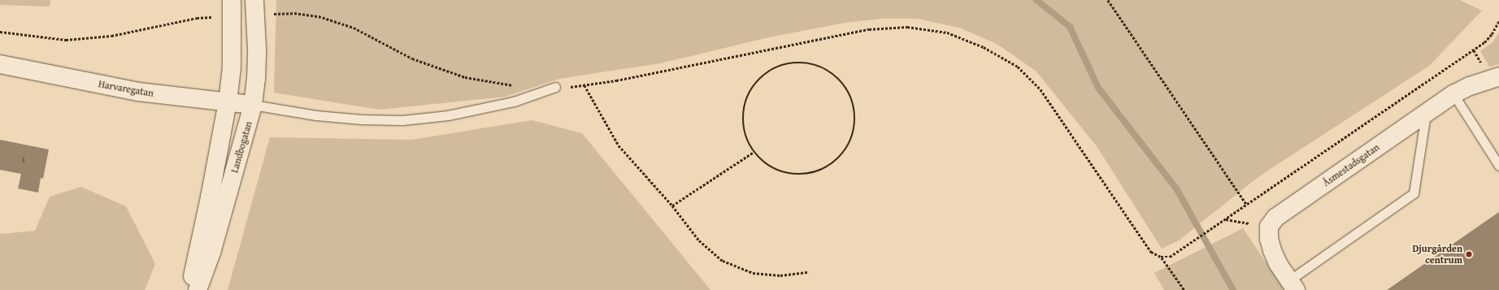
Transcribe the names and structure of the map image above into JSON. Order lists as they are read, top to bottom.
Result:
{
  "streets": {
    "street": ["Harvaregatan", "Landbogatan", "Åsmestadsgatan"]
  },
  "crossings": [
    ["Harvaregatan", "Landbogatan"]
  ],
  "places": ["Djurgården centrum"],
  "house_numbers": ["1"]
}
